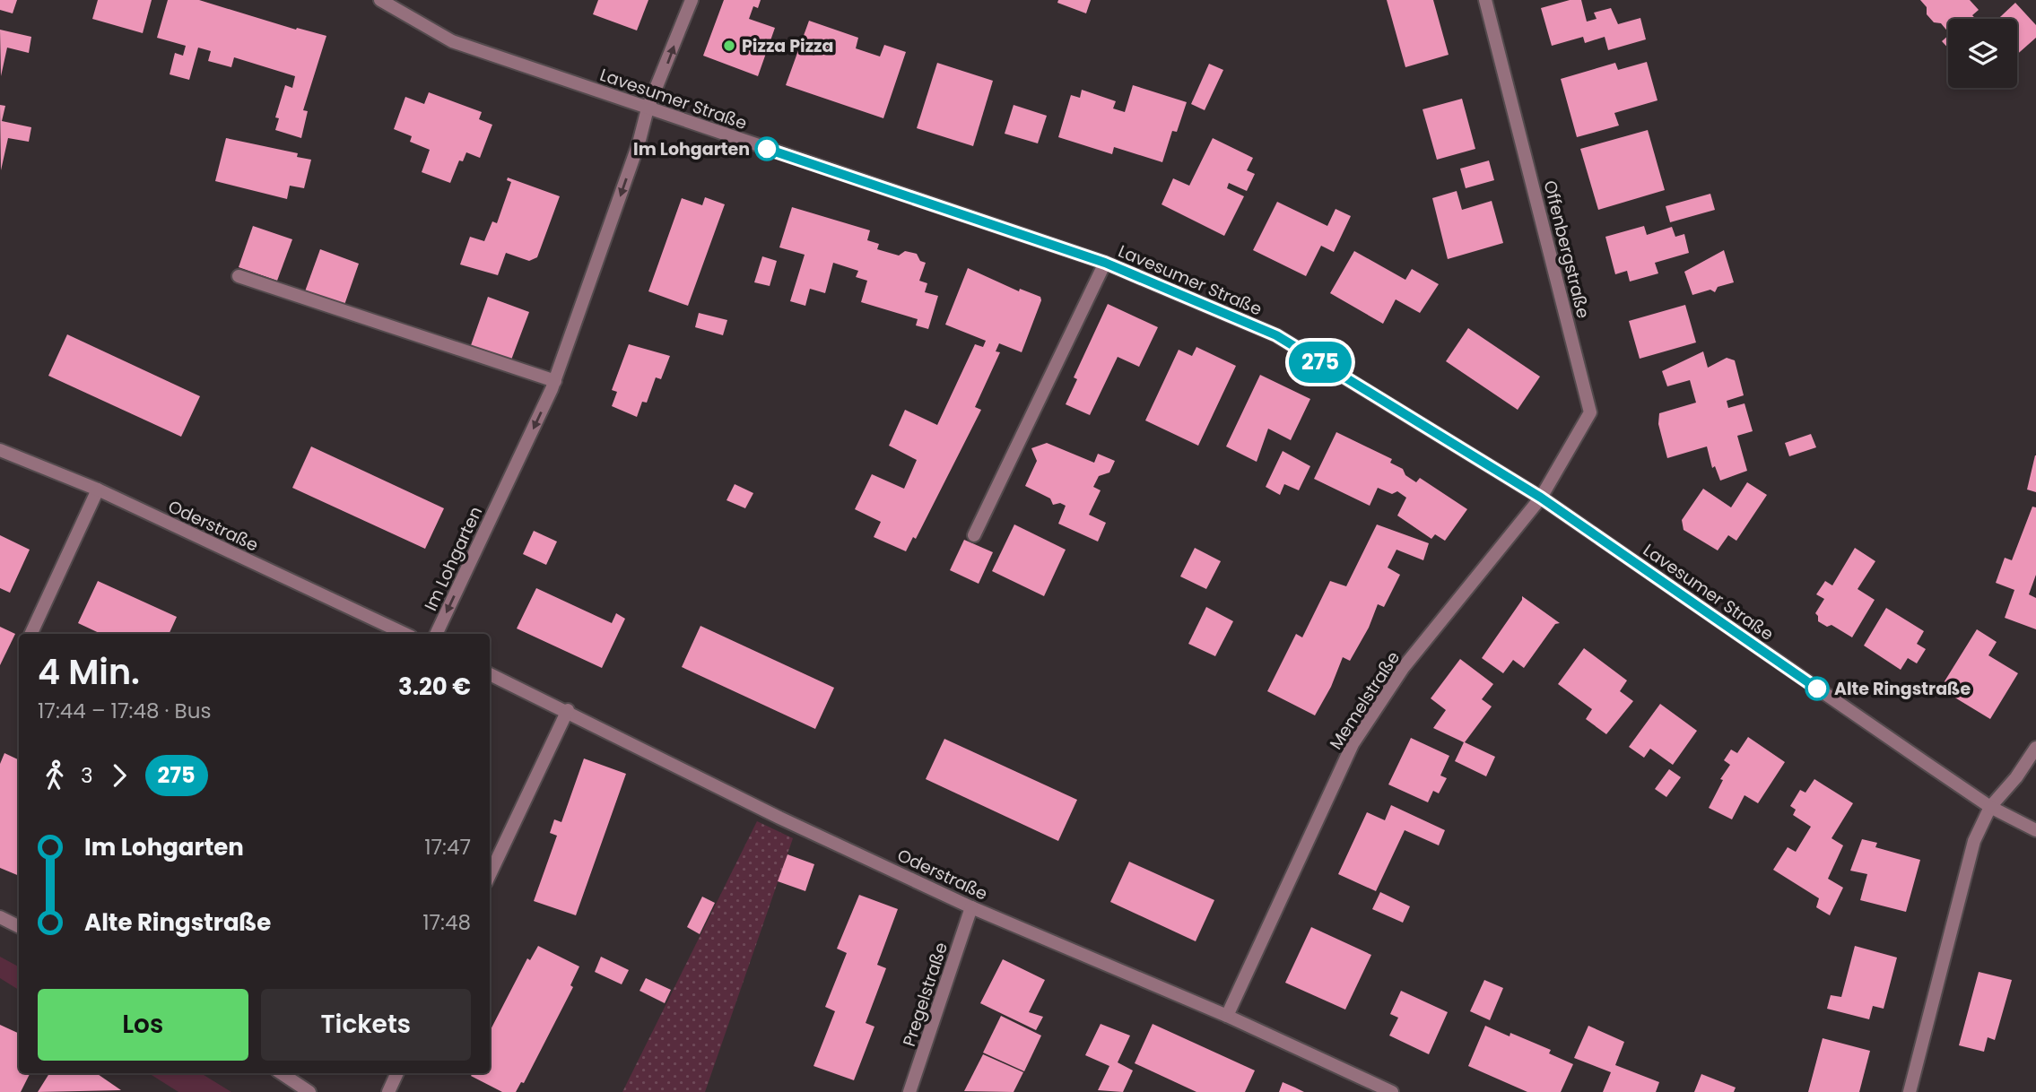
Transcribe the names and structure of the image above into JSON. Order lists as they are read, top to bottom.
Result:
{
  "streets": {
    "street": [
      "Lavesumer Straße",
      "Offenbergstraße",
      "Oderstraße",
      "Im Lohgarten",
      "Memelstraße",
      "Pregelstraße"
    ]
  },
  "crossings": [
    ["Lavesumer Straße", "Offenbergstraße"],
    ["Lavesumer Straße", "Im Lohgarten"],
    ["Lavesumer Straße", "Memelstraße"],
    ["Offenbergstraße", "Memelstraße"],
    ["Oderstraße", "Memelstraße"],
    ["Oderstraße", "Pregelstraße"]
  ],
  "places": ["Pizza Pizza", "Im Lohgarten", "Alte Ringstraße"],
  "lines": ["bus line 275"],
  "page": {
    "on_map": "275",
    "heading": ["4 Min.", "17:44 – 17:48 · Bus", "3.20 €"],
    "legs": ["3", "275"],
    "list": [
      {
        "name": "Im Lohgarten",
        "value": "17:47"
      },
      {
        "name": "Alte Ringstraße",
        "value": "17:48"
      }
    ],
    "buttons": ["Los", "Tickets"]
  }
}
